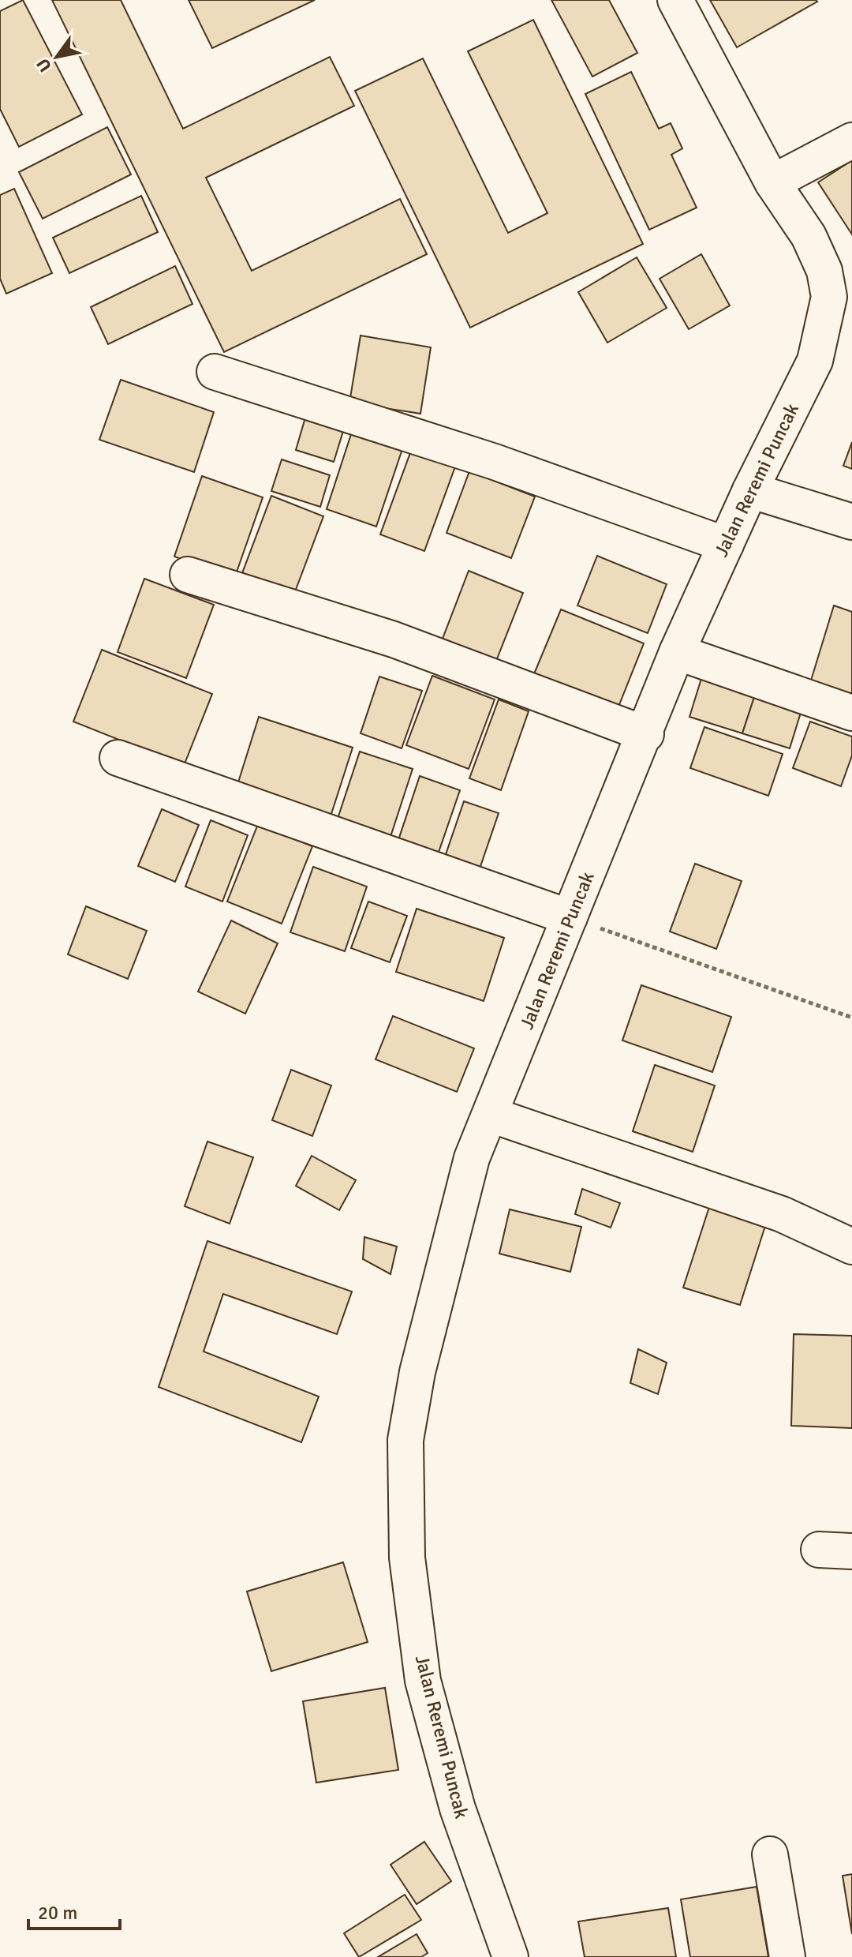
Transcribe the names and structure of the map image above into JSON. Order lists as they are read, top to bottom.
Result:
{
  "streets": {
    "street": ["Jalan Reremi Puncak"]
  },
  "scale_bar": "20 m",
  "north": "bottom left"
}
